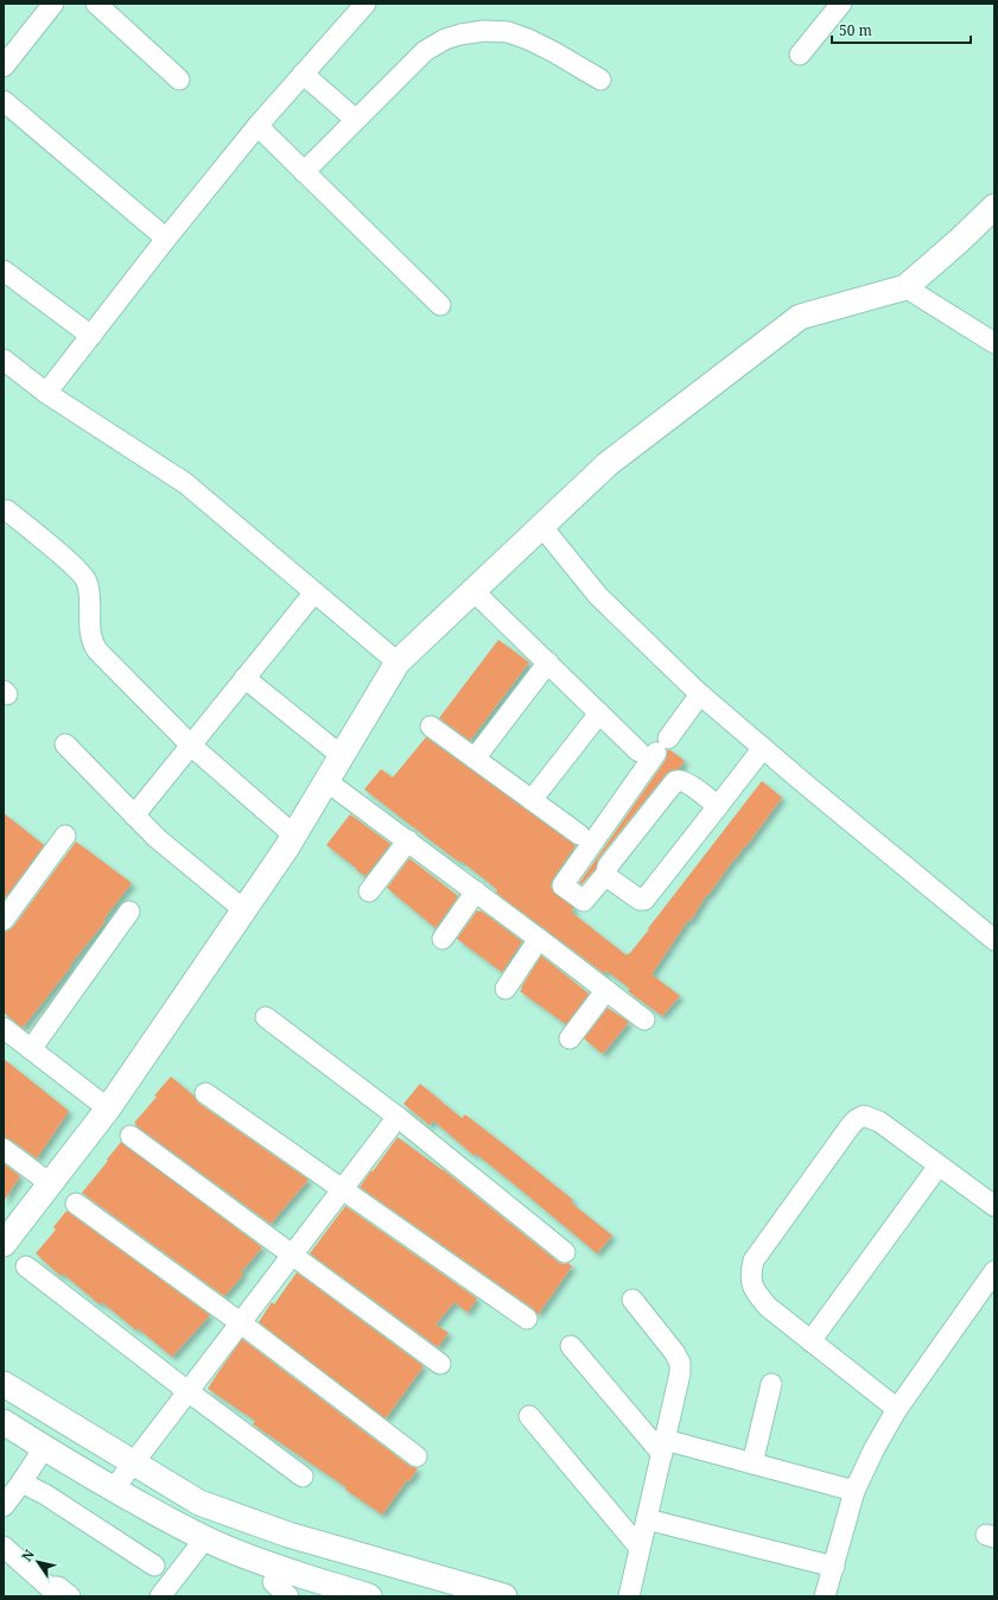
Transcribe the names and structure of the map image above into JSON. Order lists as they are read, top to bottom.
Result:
{
  "scale_bar": "50 m",
  "north": "top left"
}
